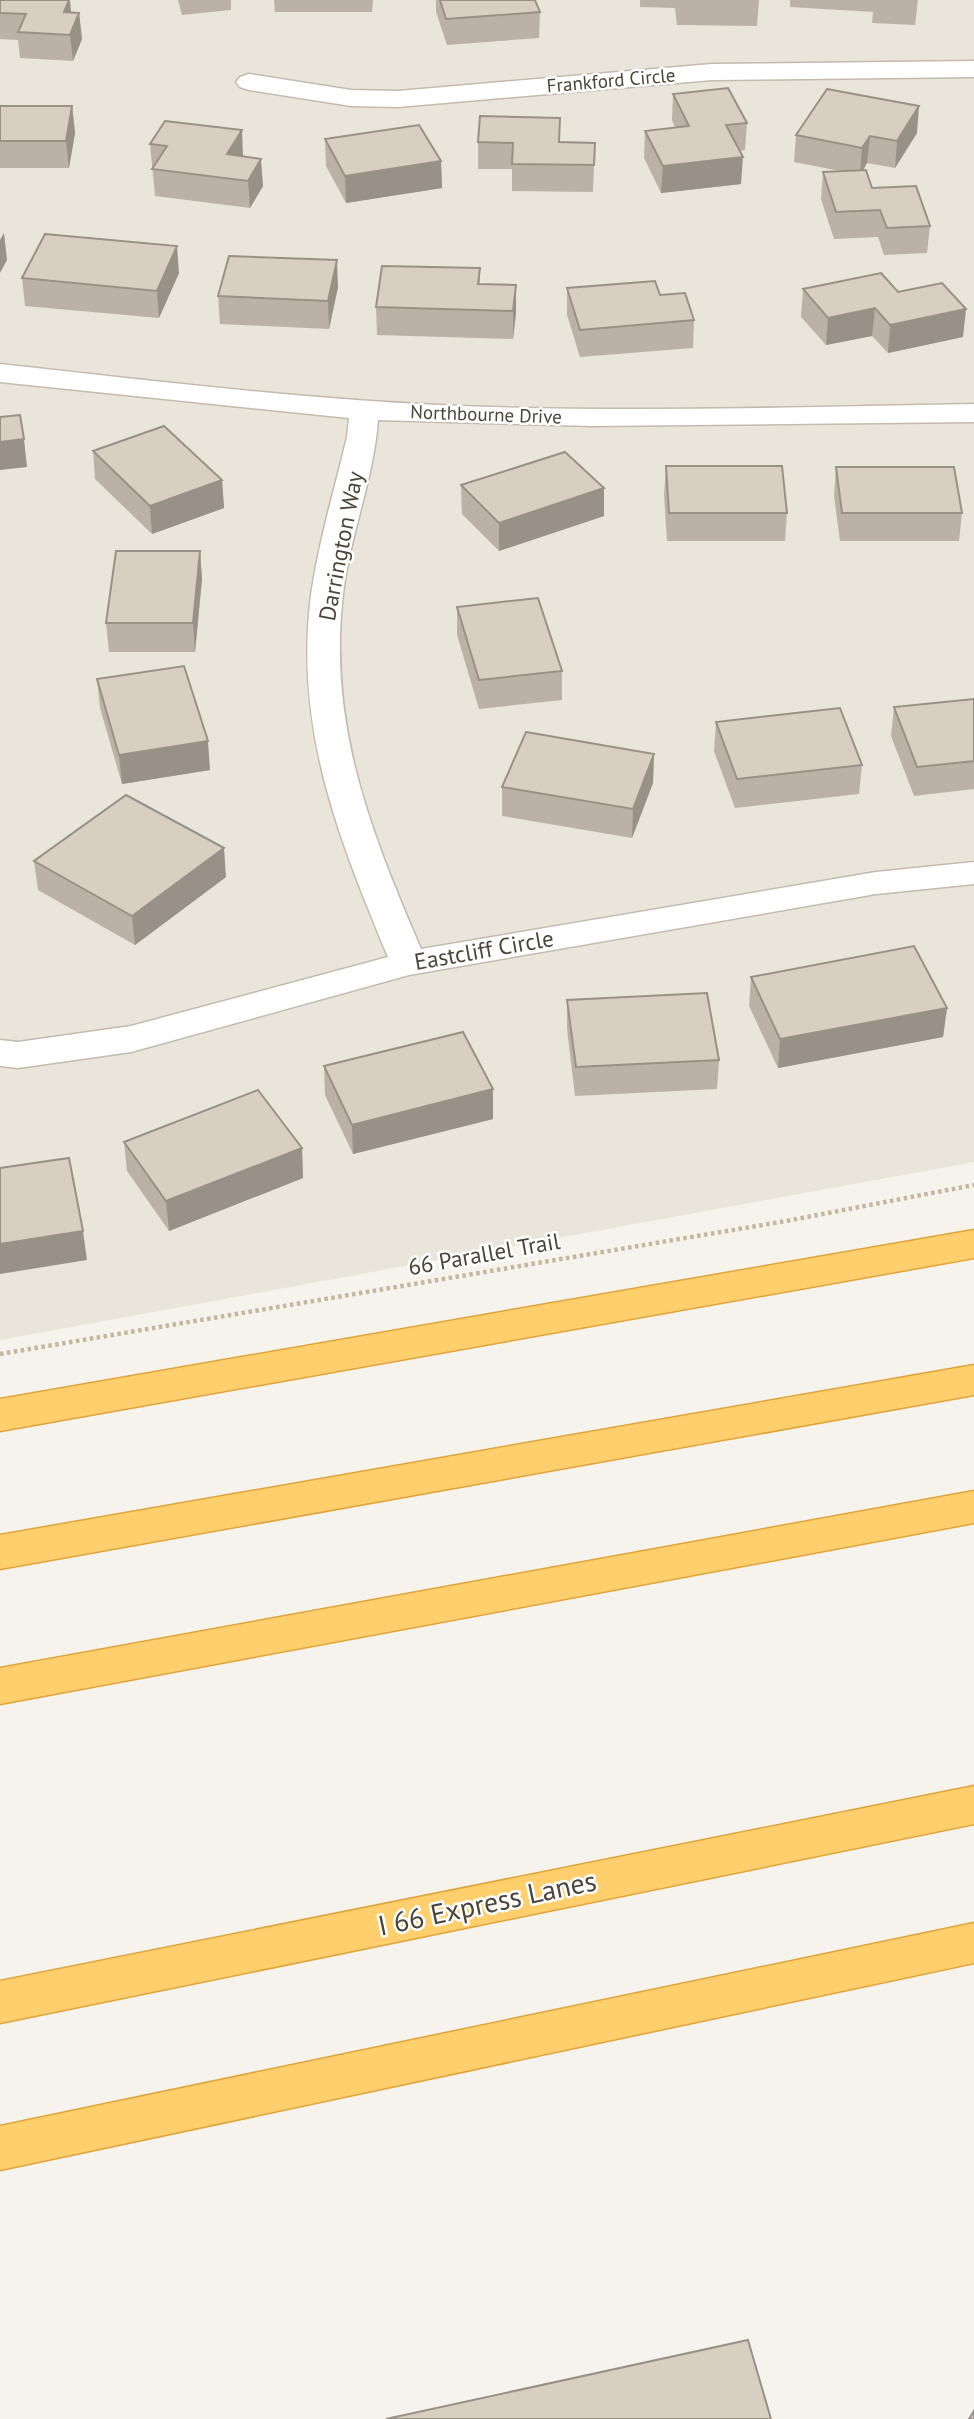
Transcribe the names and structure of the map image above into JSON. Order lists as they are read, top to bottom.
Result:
{
  "streets": {
    "highway": ["I 66 Express Lanes"],
    "street": [
      "Frankford Circle",
      "Northbourne Drive",
      "Darrington Way",
      "Eastcliff Circle"
    ],
    "path": ["66 Parallel Trail"]
  },
  "crossings": [
    ["Northbourne Drive", "Darrington Way"],
    ["Darrington Way", "Eastcliff Circle"]
  ]
}
